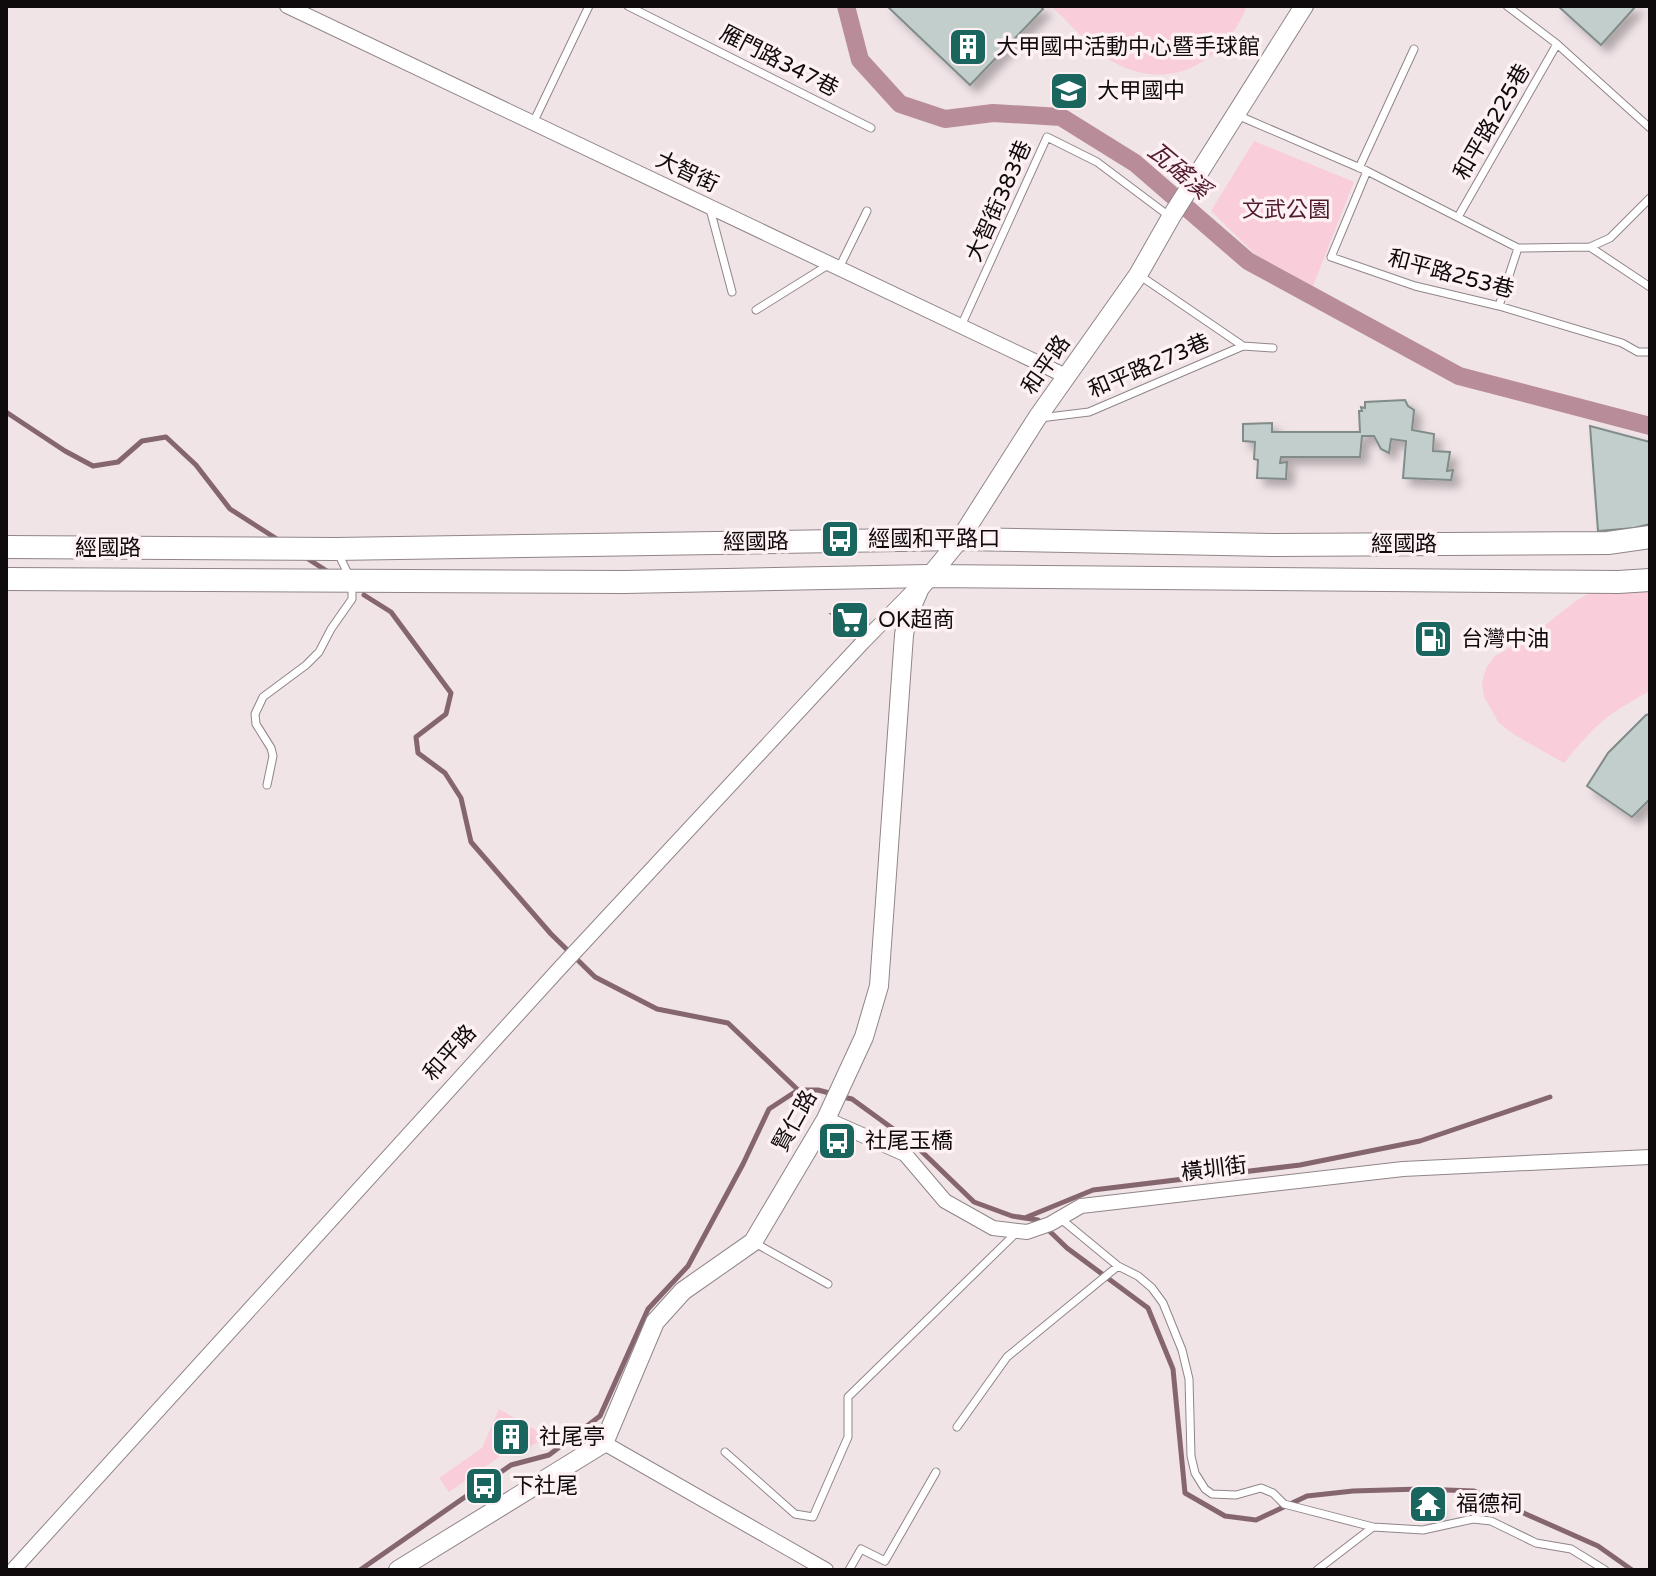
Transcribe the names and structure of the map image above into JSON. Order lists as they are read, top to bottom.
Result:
{
  "streets": {
    "main road": ["經國路"],
    "street": [
      "大智街",
      "和平路",
      "賢仁路",
      "橫圳街"
    ],
    "lane": [
      "雁門路347巷",
      "和平路225巷",
      "大智街383巷",
      "和平路253巷",
      "和平路273巷"
    ]
  },
  "crossings": [
    ["和平路225巷", "和平路253巷"],
    ["大智街", "大智街383巷"],
    ["大智街", "和平路"],
    ["大智街383巷", "和平路"],
    ["和平路253巷", "和平路"],
    ["和平路", "和平路273巷"],
    ["和平路", "經國路"],
    ["和平路", "賢仁路"],
    ["經國路", "賢仁路"]
  ],
  "water": ["瓦磘溪"],
  "parks": ["文武公園"],
  "places": {
    "building": ["大甲國中活動中心暨手球館", "社尾亭"],
    "school or university": ["大甲國中"],
    "bus stop": ["經國和平路口", "社尾玉橋", "下社尾"],
    "supermarket": ["OK超商"],
    "fuel station": ["台灣中油"],
    "temple": ["福德祠"]
  }
}
